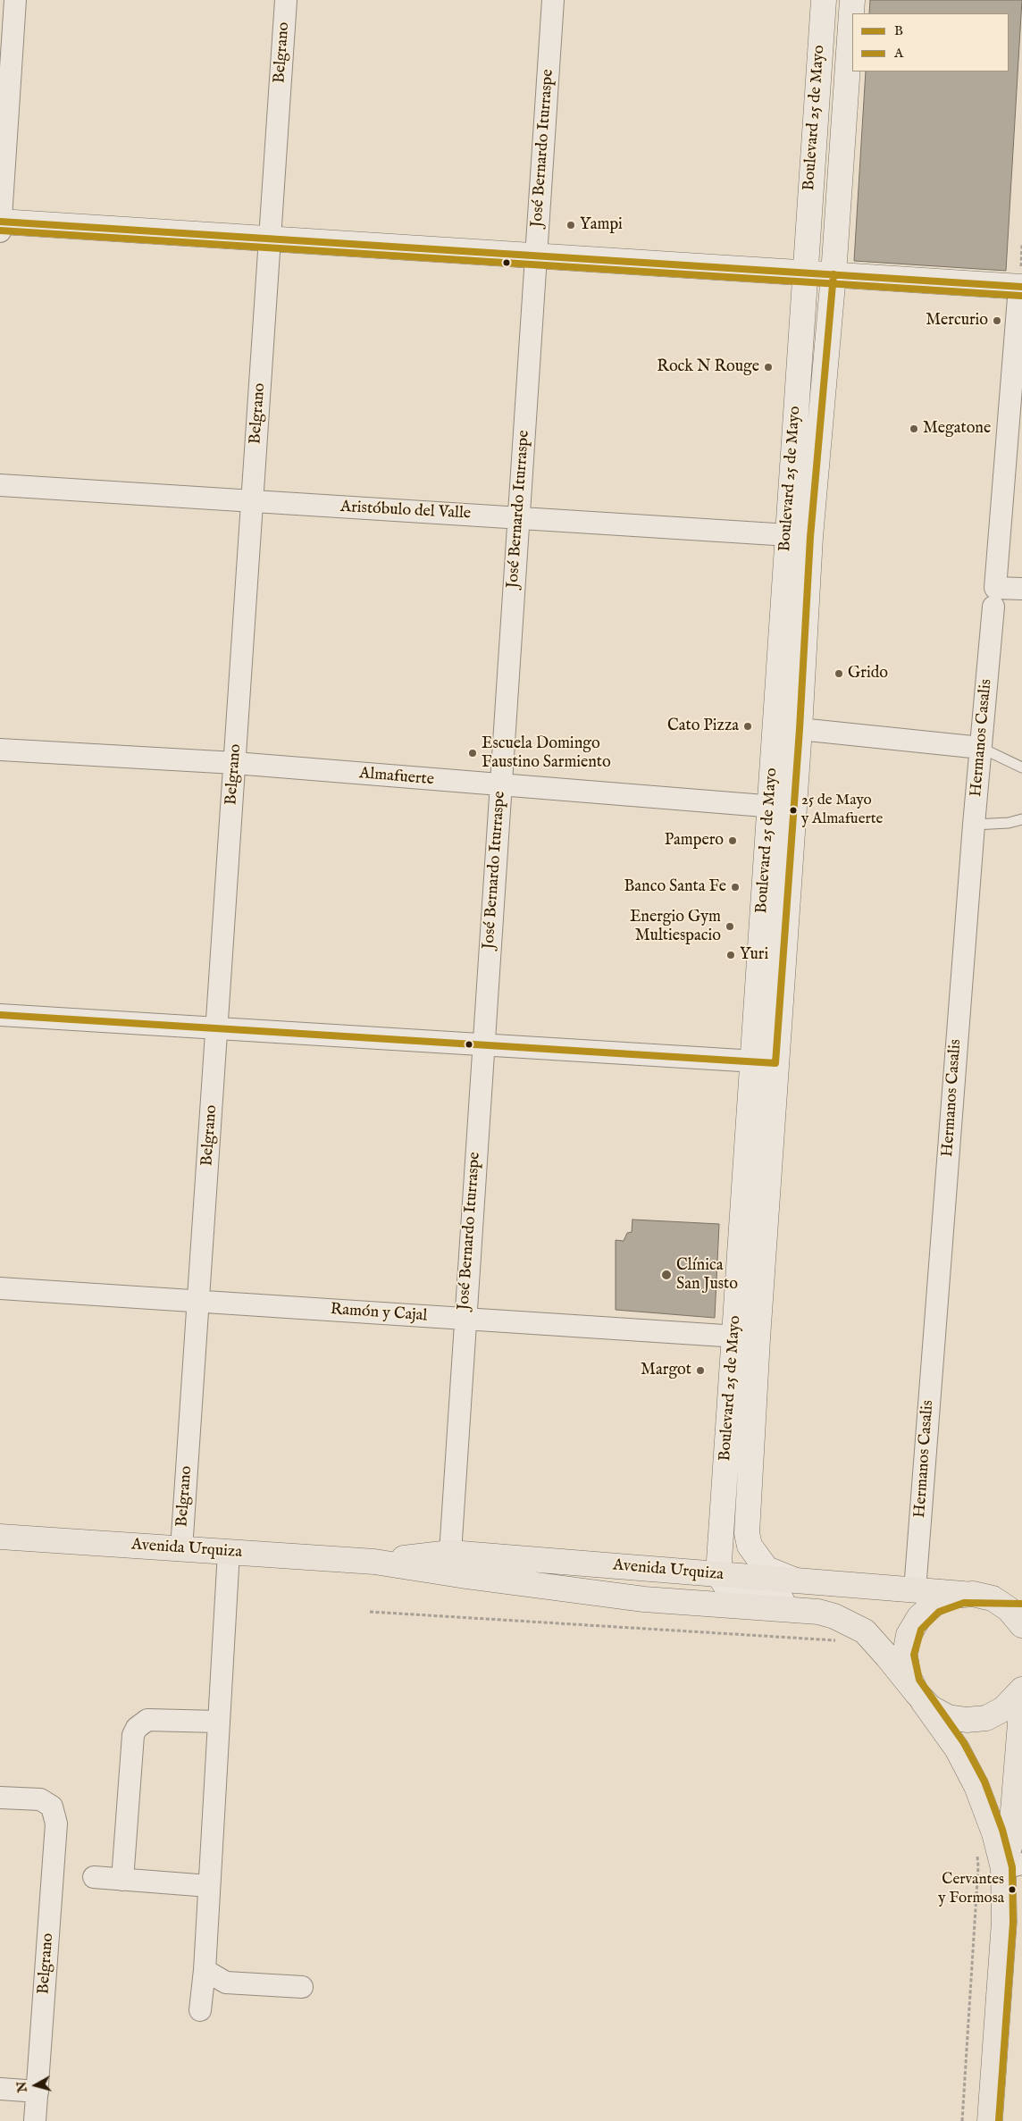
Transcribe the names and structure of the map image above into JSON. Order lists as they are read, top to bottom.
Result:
{
  "streets": {
    "main road": ["Boulevard 25 de Mayo", "Avenida Urquiza"],
    "street": [
      "Belgrano",
      "José Bernardo Iturraspe",
      "Aristóbulo del Valle",
      "Hermanos Casalis",
      "Almafuerte",
      "Ramón y Cajal"
    ]
  },
  "crossings": [
    ["Belgrano", "Aristóbulo del Valle"],
    ["Belgrano", "Almafuerte"],
    ["Belgrano", "Ramón y Cajal"],
    ["Belgrano", "Avenida Urquiza"],
    ["Boulevard 25 de Mayo", "Aristóbulo del Valle"],
    ["Boulevard 25 de Mayo", "Almafuerte"],
    ["Boulevard 25 de Mayo", "Ramón y Cajal"],
    ["Boulevard 25 de Mayo", "Avenida Urquiza"],
    ["José Bernardo Iturraspe", "Aristóbulo del Valle"],
    ["José Bernardo Iturraspe", "Almafuerte"],
    ["José Bernardo Iturraspe", "Ramón y Cajal"],
    ["José Bernardo Iturraspe", "Avenida Urquiza"],
    ["Hermanos Casalis", "Avenida Urquiza"]
  ],
  "places": [
    "Yampi",
    "Mercurio",
    "Rock N Rouge",
    "Megatone",
    "Grido",
    "Cato Pizza",
    "Escuela Domingo Faustino Sarmiento",
    "25 de Mayo y Almafuerte",
    "Pampero",
    "Banco Santa Fe",
    "Energio Gym Multiespacio",
    "Yuri",
    "Clínica San Justo",
    "Margot",
    "Cervantes y Formosa"
  ],
  "lines": ["transit line B", "transit line A"],
  "legend": ["B", "A"],
  "north": "left"
}
